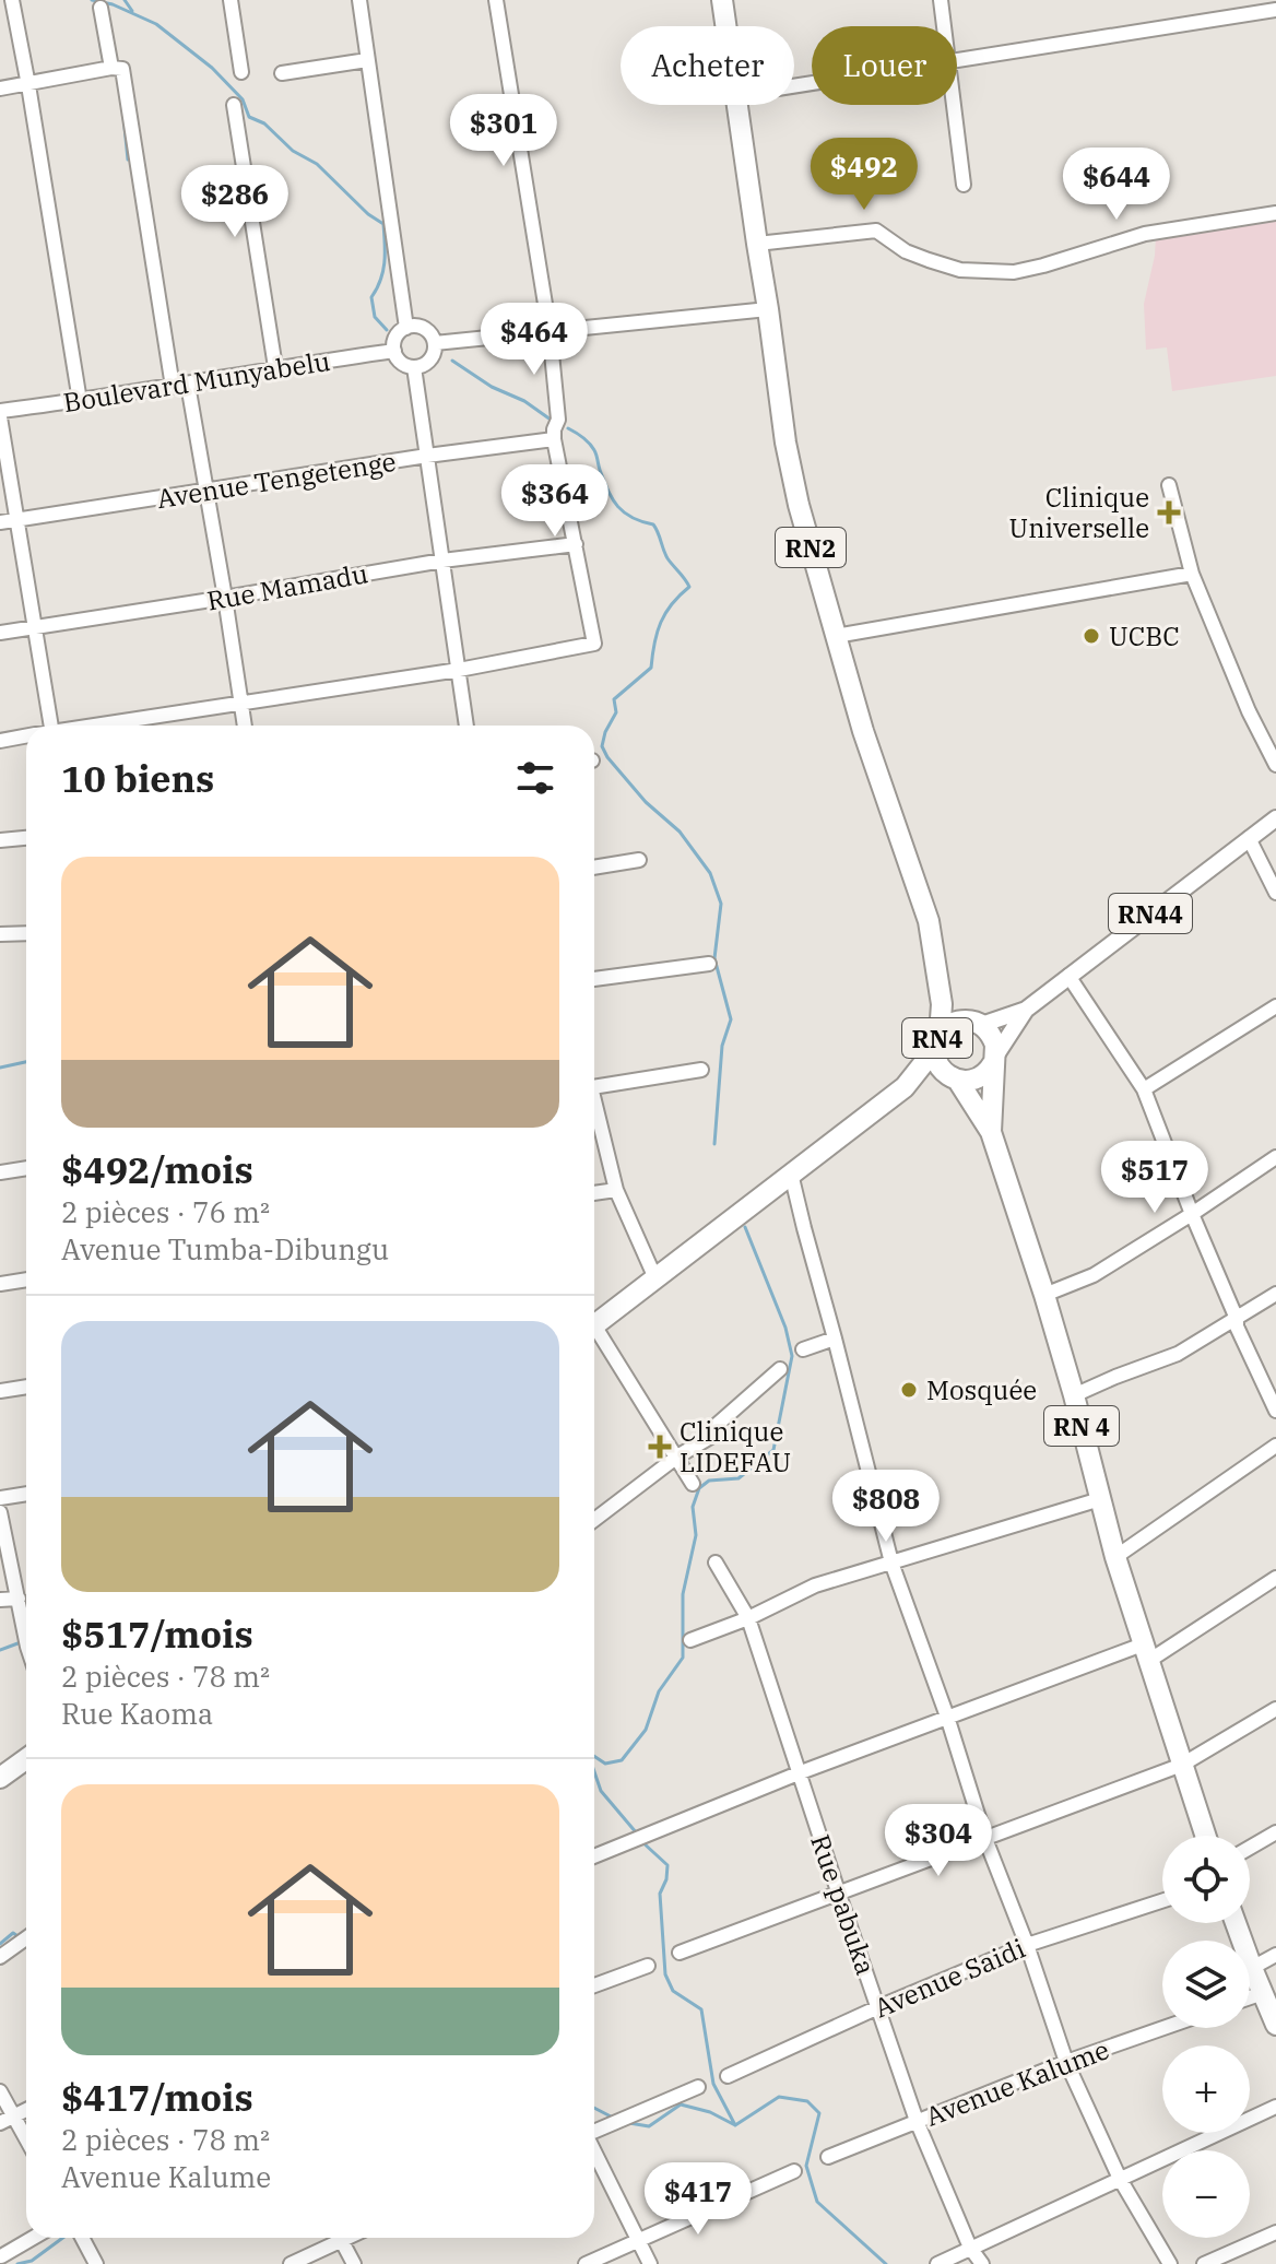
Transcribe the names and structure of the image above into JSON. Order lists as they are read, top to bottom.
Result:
{
  "streets": {
    "highway": ["RN2", "RN4", "RN 4"],
    "main road": ["RN44"],
    "street": [
      "Boulevard Munyabelu",
      "Avenue Tengetenge",
      "Rue Mamadu",
      "Rue pabuka",
      "Avenue Saidi",
      "Avenue Kalume"
    ]
  },
  "crossings": [
    ["RN2", "RN44"],
    ["RN2", "RN4"],
    ["RN2", "RN 4"],
    ["RN44", "RN4"],
    ["RN44", "RN 4"],
    ["RN4", "RN 4"],
    ["Rue pabuka", "Avenue Saidi"],
    ["Rue pabuka", "Avenue Kalume"]
  ],
  "places": {
    "health": ["Clinique Universelle", "Clinique LIDEFAU"],
    "other": ["UCBC", "Mosquée"]
  },
  "page": {
    "chip": ["Acheter", "Louer"],
    "price": [
      "$301",
      "$492",
      "$644",
      "$286",
      "$464",
      "$364",
      "$517",
      "$808",
      "$304",
      "$417"
    ],
    "heading": "10 biens",
    "list": [
      {
        "name": "$492/mois",
        "note": "2 pièces · 76 m² · Avenue Tumba-Dibungu"
      },
      {
        "name": "$517/mois",
        "note": "2 pièces · 78 m² · Rue Kaoma"
      },
      {
        "name": "$417/mois",
        "note": "2 pièces · 78 m² · Avenue Kalume"
      }
    ],
    "map_buttons": ["+", "−"]
  }
}
